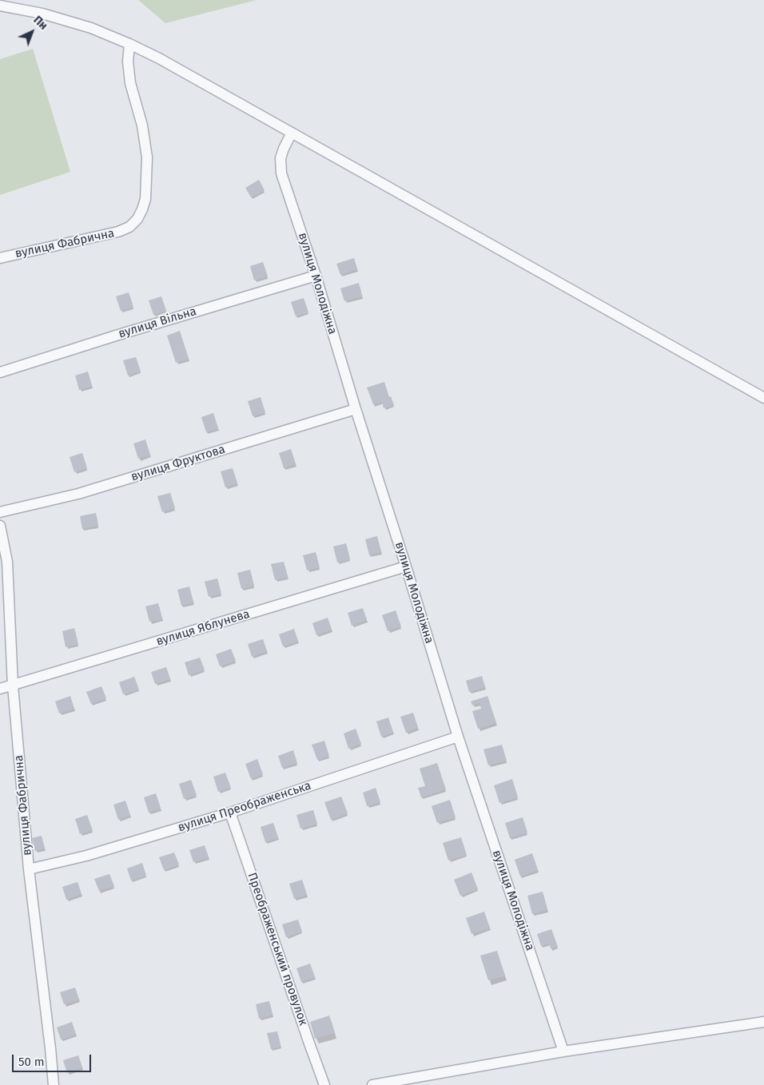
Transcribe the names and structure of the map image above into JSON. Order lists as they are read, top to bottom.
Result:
{
  "streets": {
    "street": [
      "вулиця Фабрична",
      "вулиця Молодіжна",
      "вулиця Вільна",
      "вулиця Фруктова",
      "вулиця Яблунева",
      "вулиця Преображенська",
      "Преображенський провулок"
    ]
  },
  "crossings": [
    ["вулиця Фабрична", "вулиця Яблунева"],
    ["вулиця Фабрична", "вулиця Преображенська"],
    ["вулиця Молодіжна", "вулиця Вільна"],
    ["вулиця Молодіжна", "вулиця Фруктова"],
    ["вулиця Молодіжна", "вулиця Яблунева"],
    ["вулиця Молодіжна", "вулиця Преображенська"],
    ["вулиця Преображенська", "Преображенський провулок"]
  ],
  "scale_bar": "50 m",
  "north": "top right"
}
